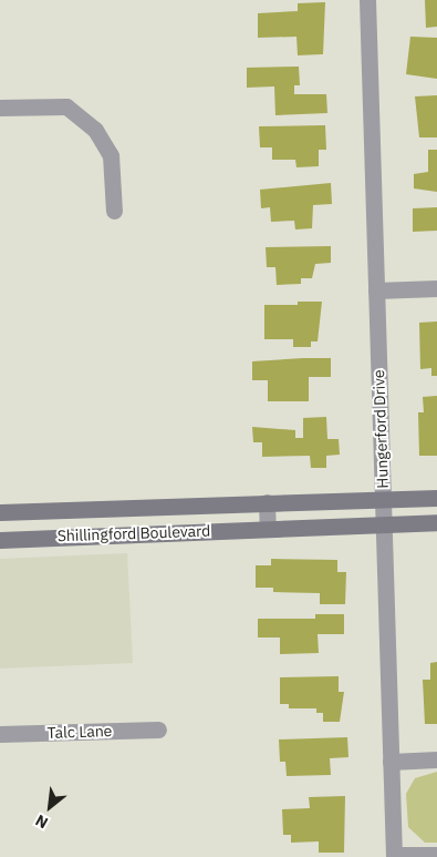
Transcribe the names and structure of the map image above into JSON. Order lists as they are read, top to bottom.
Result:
{
  "streets": {
    "street": ["Hungerford Drive", "Shillingford Boulevard", "Talc Lane"]
  },
  "crossings": [
    ["Hungerford Drive", "Shillingford Boulevard"]
  ],
  "north": "bottom left"
}
